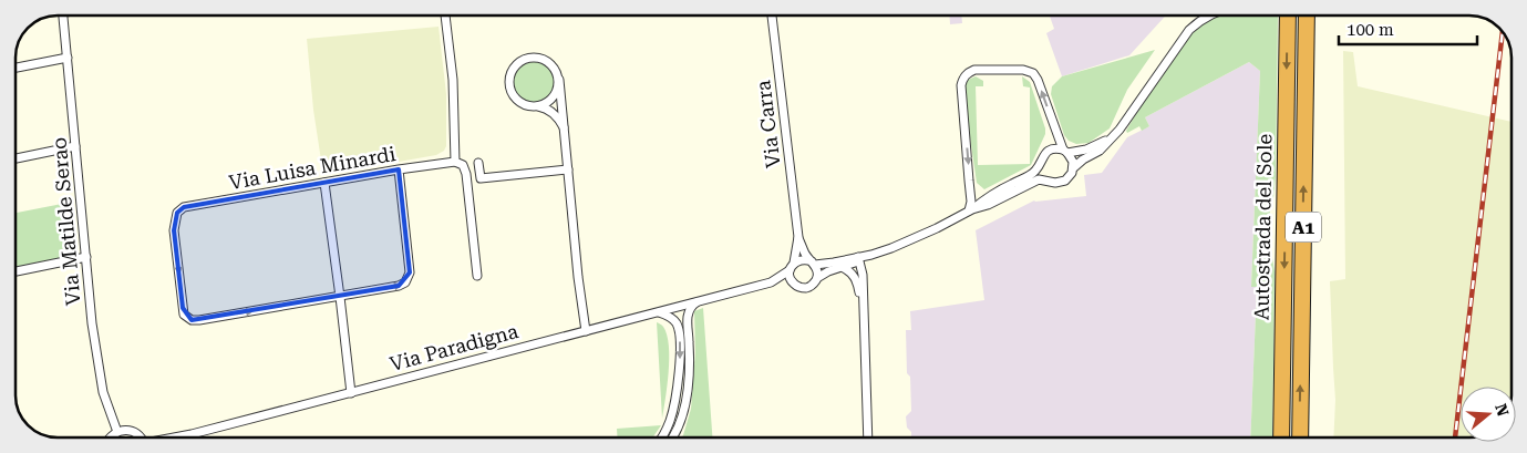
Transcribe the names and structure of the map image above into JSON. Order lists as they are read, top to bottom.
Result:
{
  "streets": {
    "highway": ["Autostrada del Sole", "A1"],
    "street": [
      "Via Carra",
      "Via Luisa Minardi",
      "Via Matilde Serao",
      "Via Paradigna"
    ]
  },
  "crossings": [
    ["Via Matilde Serao", "Via Paradigna"]
  ],
  "scale_bar": "100 m",
  "north": "right"
}
